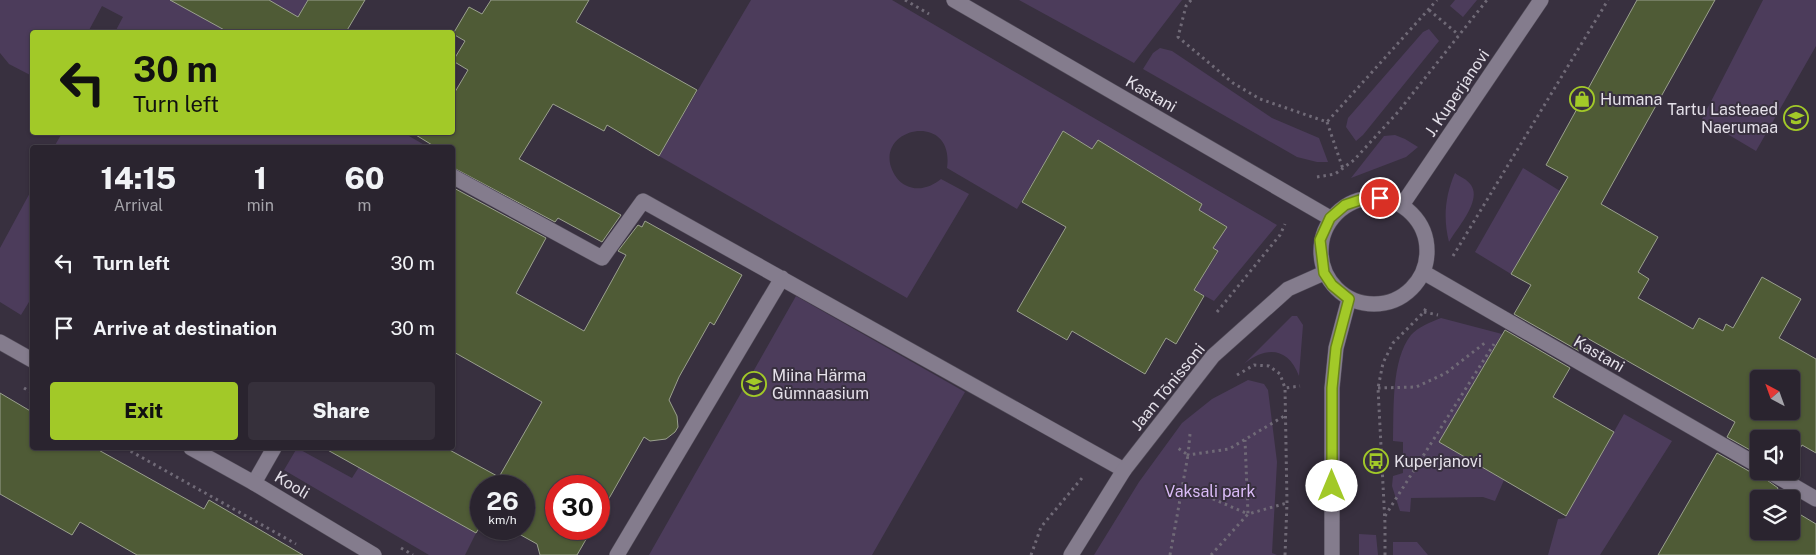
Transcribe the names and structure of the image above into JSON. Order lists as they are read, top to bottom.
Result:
{
  "streets": {
    "street": [
      "J. Kuperjanovi",
      "Kastani",
      "Jaan Tõnissoni",
      "Kooli"
    ]
  },
  "crossings": [
    ["J. Kuperjanovi", "Kastani"],
    ["J. Kuperjanovi", "Jaan Tõnissoni"],
    ["Kastani", "Jaan Tõnissoni"]
  ],
  "parks": ["Vaksali park"],
  "places": {
    "shop": ["Humana"],
    "school or university": ["Tartu Lasteaed Naerumaa", "Miina Härma Gümnaasium"],
    "bus stop": ["Kuperjanovi"]
  },
  "north": "top left",
  "page": {
    "turn": ["30 m", "Turn left"],
    "eta": [
      "14:15",
      "Arrival",
      "1",
      "min",
      "60",
      "m"
    ],
    "list": [
      {
        "name": "Turn left",
        "value": "30 m"
      },
      {
        "name": "Arrive at destination",
        "value": "30 m"
      }
    ],
    "buttons": ["Exit", "Share"],
    "speed": "26 km/h",
    "limit": "30"
  }
}
